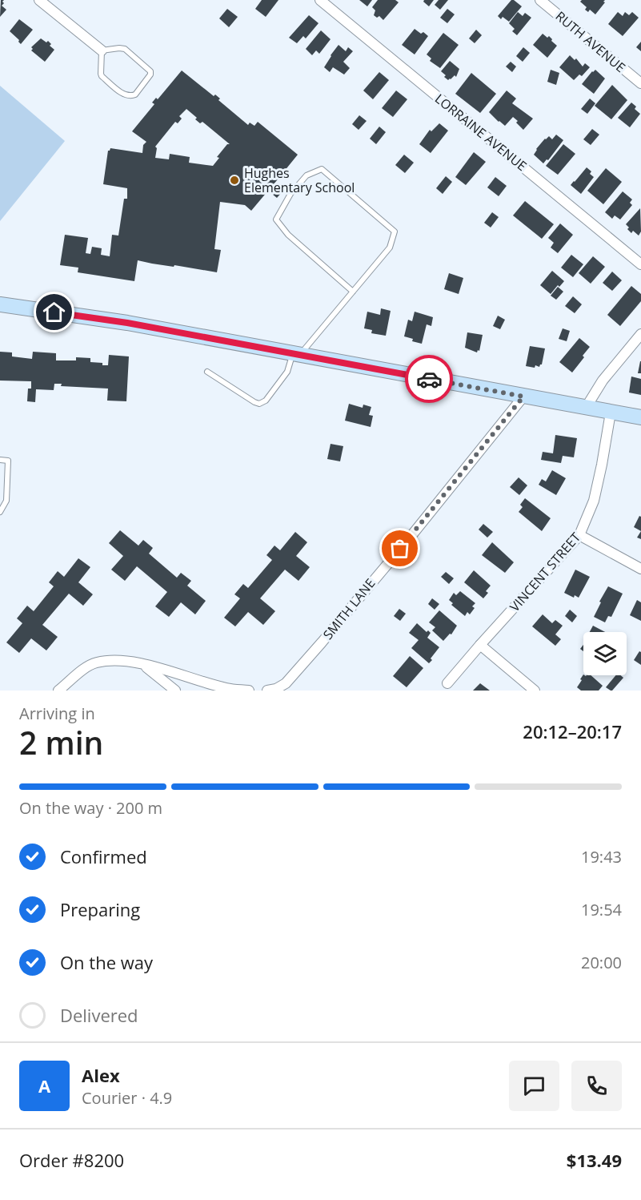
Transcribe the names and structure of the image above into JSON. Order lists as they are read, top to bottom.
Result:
{
  "streets": {
    "street": [
      "RUTH AVENUE",
      "LORRAINE AVENUE",
      "VINCENT STREET",
      "SMITH LANE"
    ]
  },
  "places": ["Hughes Elementary School"],
  "page": {
    "heading": ["2 min", "Arriving in", "20:12–20:17"],
    "panel": [
      "Alex",
      "Courier · 4.9",
      "Order #8200",
      "$13.49"
    ],
    "bar": "On the way · 200 m",
    "list": [
      ["Confirmed", "19:43"],
      ["Preparing", "19:54"],
      ["On the way", "20:00"],
      "Delivered"
    ],
    "round": "A"
  }
}
